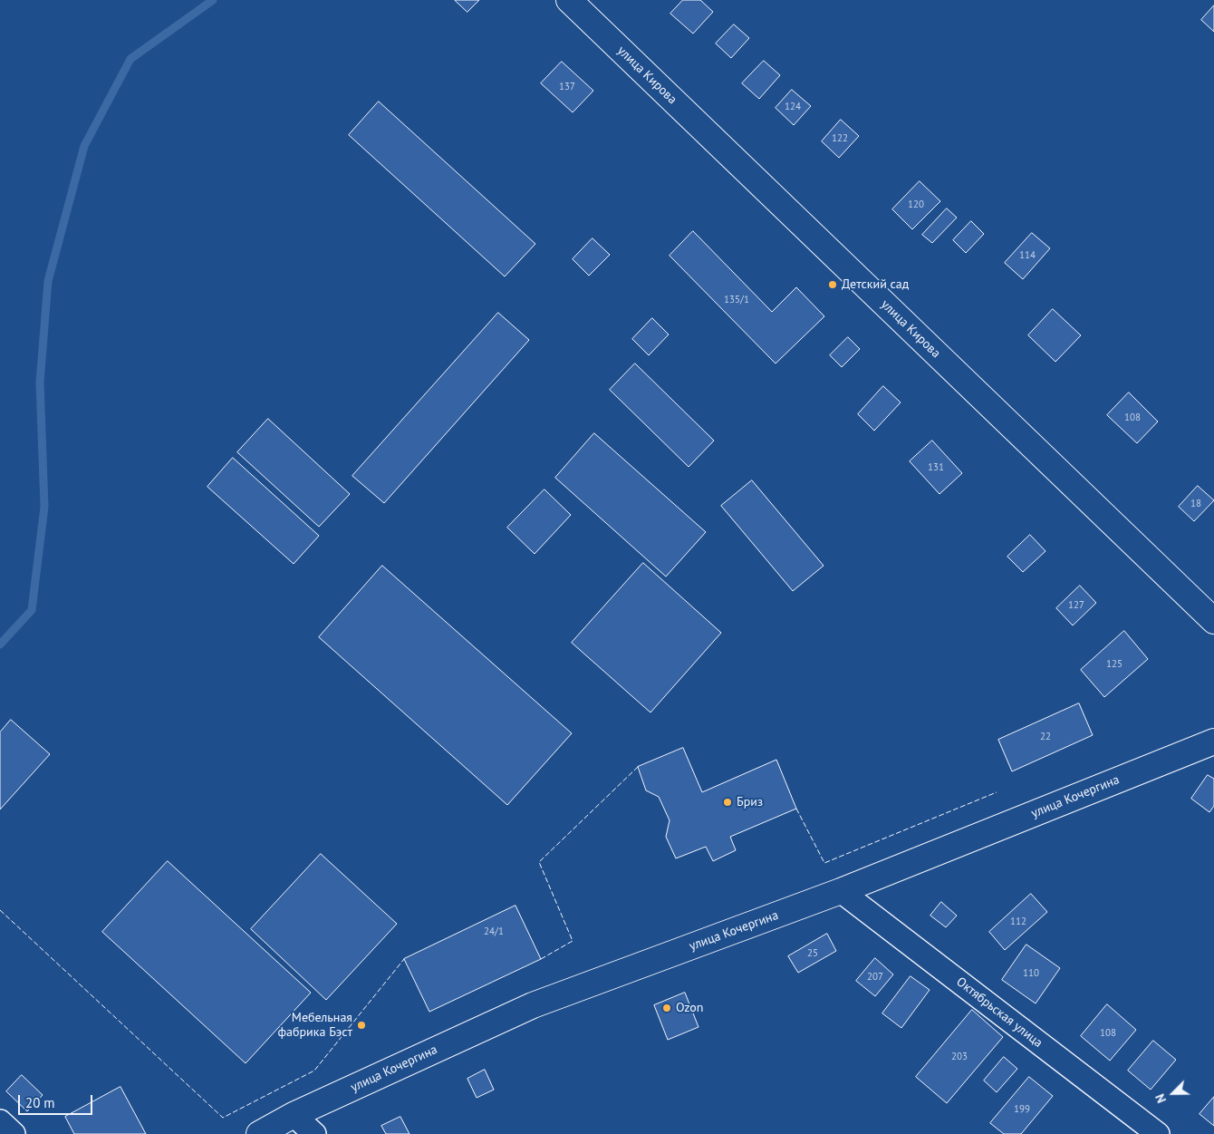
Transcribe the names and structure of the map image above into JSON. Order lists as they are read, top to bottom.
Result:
{
  "streets": {
    "street": ["улица Кирова", "улица Кочергина", "Октябрьская улица"]
  },
  "crossings": [
    ["улица Кочергина", "Октябрьская улица"]
  ],
  "places": [
    "Детский сад",
    "Бриз",
    "Ozon",
    "Мебельная фабрика Бэст"
  ],
  "house_numbers": [
    "137",
    "124",
    "122",
    "120",
    "114",
    "135/1",
    "108",
    "131",
    "18",
    "127",
    "125",
    "22",
    "112",
    "24/1",
    "25",
    "110",
    "207",
    "108",
    "203",
    "199"
  ],
  "scale_bar": "20 m",
  "north": "bottom left"
}
